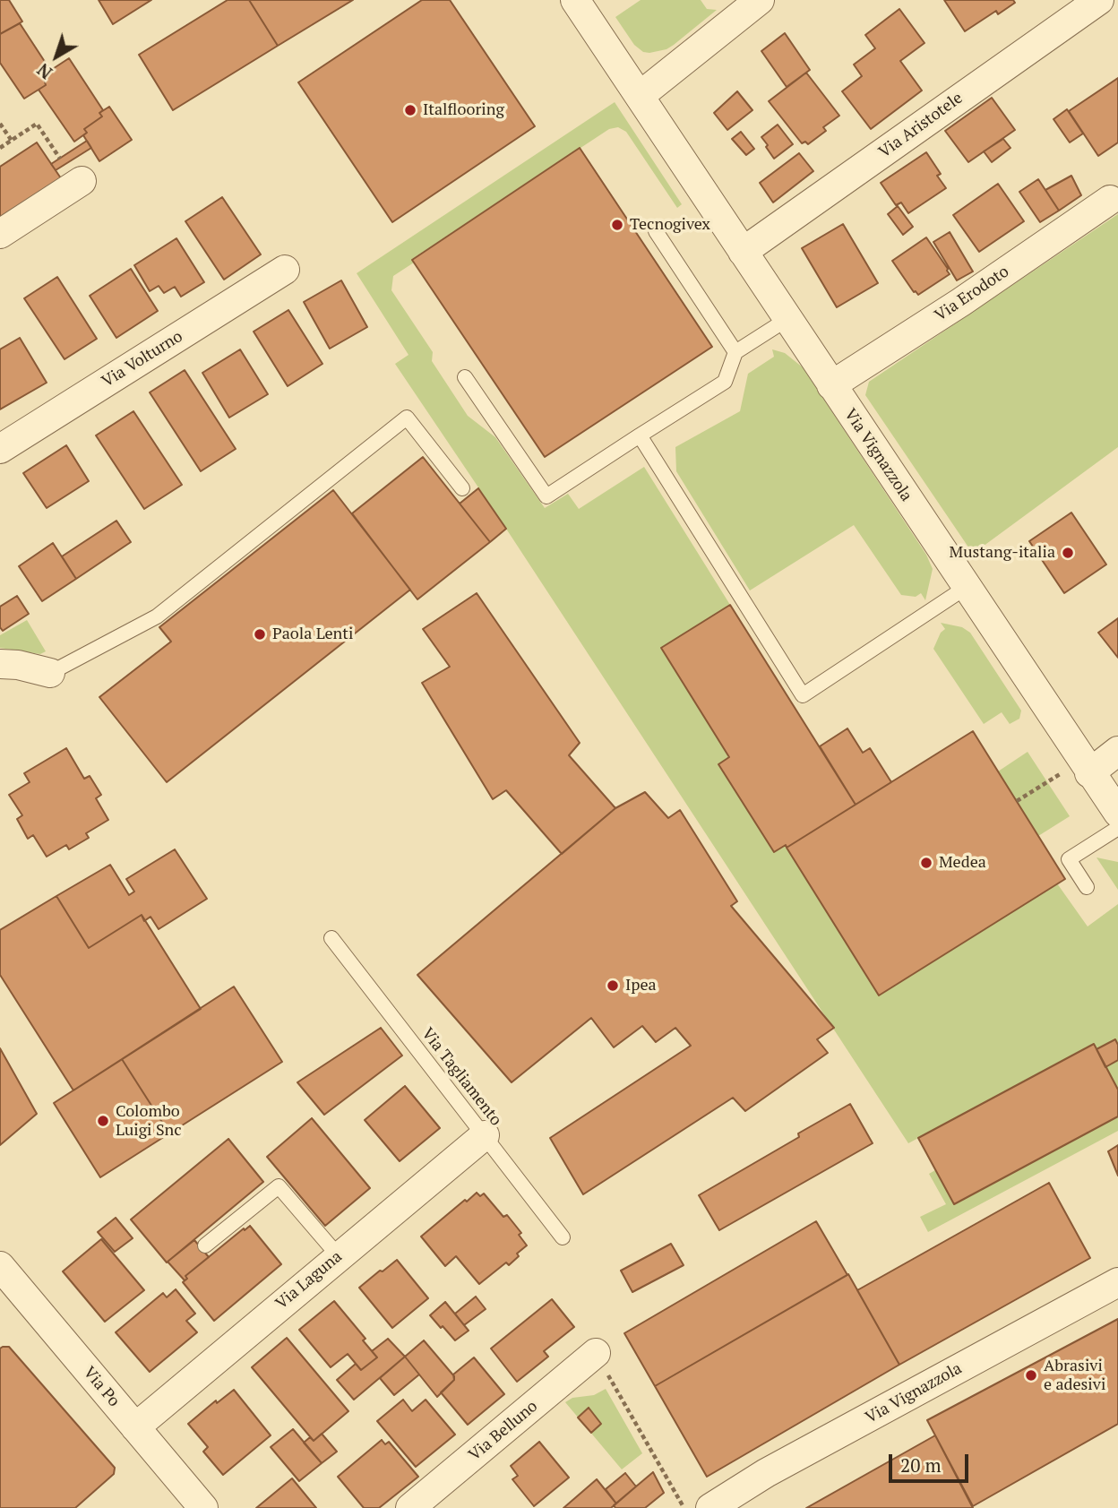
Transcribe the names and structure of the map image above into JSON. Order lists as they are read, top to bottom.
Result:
{
  "streets": {
    "street": [
      "Via Aristotele",
      "Via Erodoto",
      "Via Volturno",
      "Via Vignazzola",
      "Via Laguna",
      "Via Po",
      "Via Belluno"
    ],
    "lane": ["Via Tagliamento"]
  },
  "crossings": [
    ["Via Aristotele", "Via Vignazzola"],
    ["Via Erodoto", "Via Vignazzola"],
    ["Via Tagliamento", "Via Laguna"],
    ["Via Laguna", "Via Po"]
  ],
  "places": [
    "Italflooring",
    "Tecnogivex",
    "Mustang-italia",
    "Paola Lenti",
    "Medea",
    "Ipea",
    "Colombo Luigi Snc",
    "Abrasivi e adesivi"
  ],
  "scale_bar": "20 m",
  "north": "bottom left"
}
